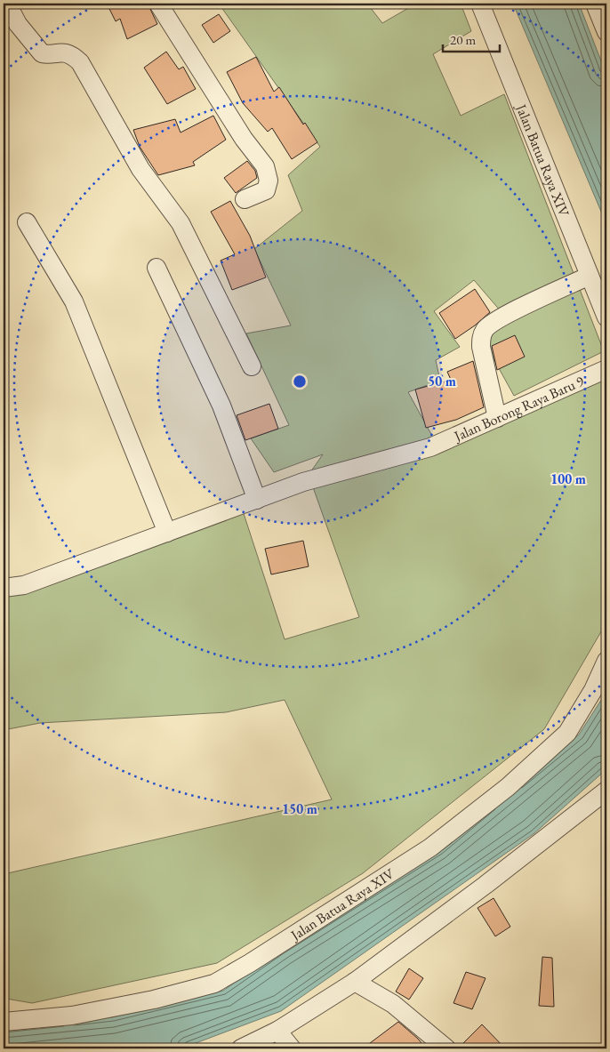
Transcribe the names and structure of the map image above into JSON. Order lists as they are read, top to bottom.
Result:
{
  "streets": {
    "street": ["Jalan Batua Raya XIV", "Jalan Borong Raya Baru 9"]
  },
  "scale_bar": "20 m",
  "rings": ["50 m", "100 m", "150 m"]
}
